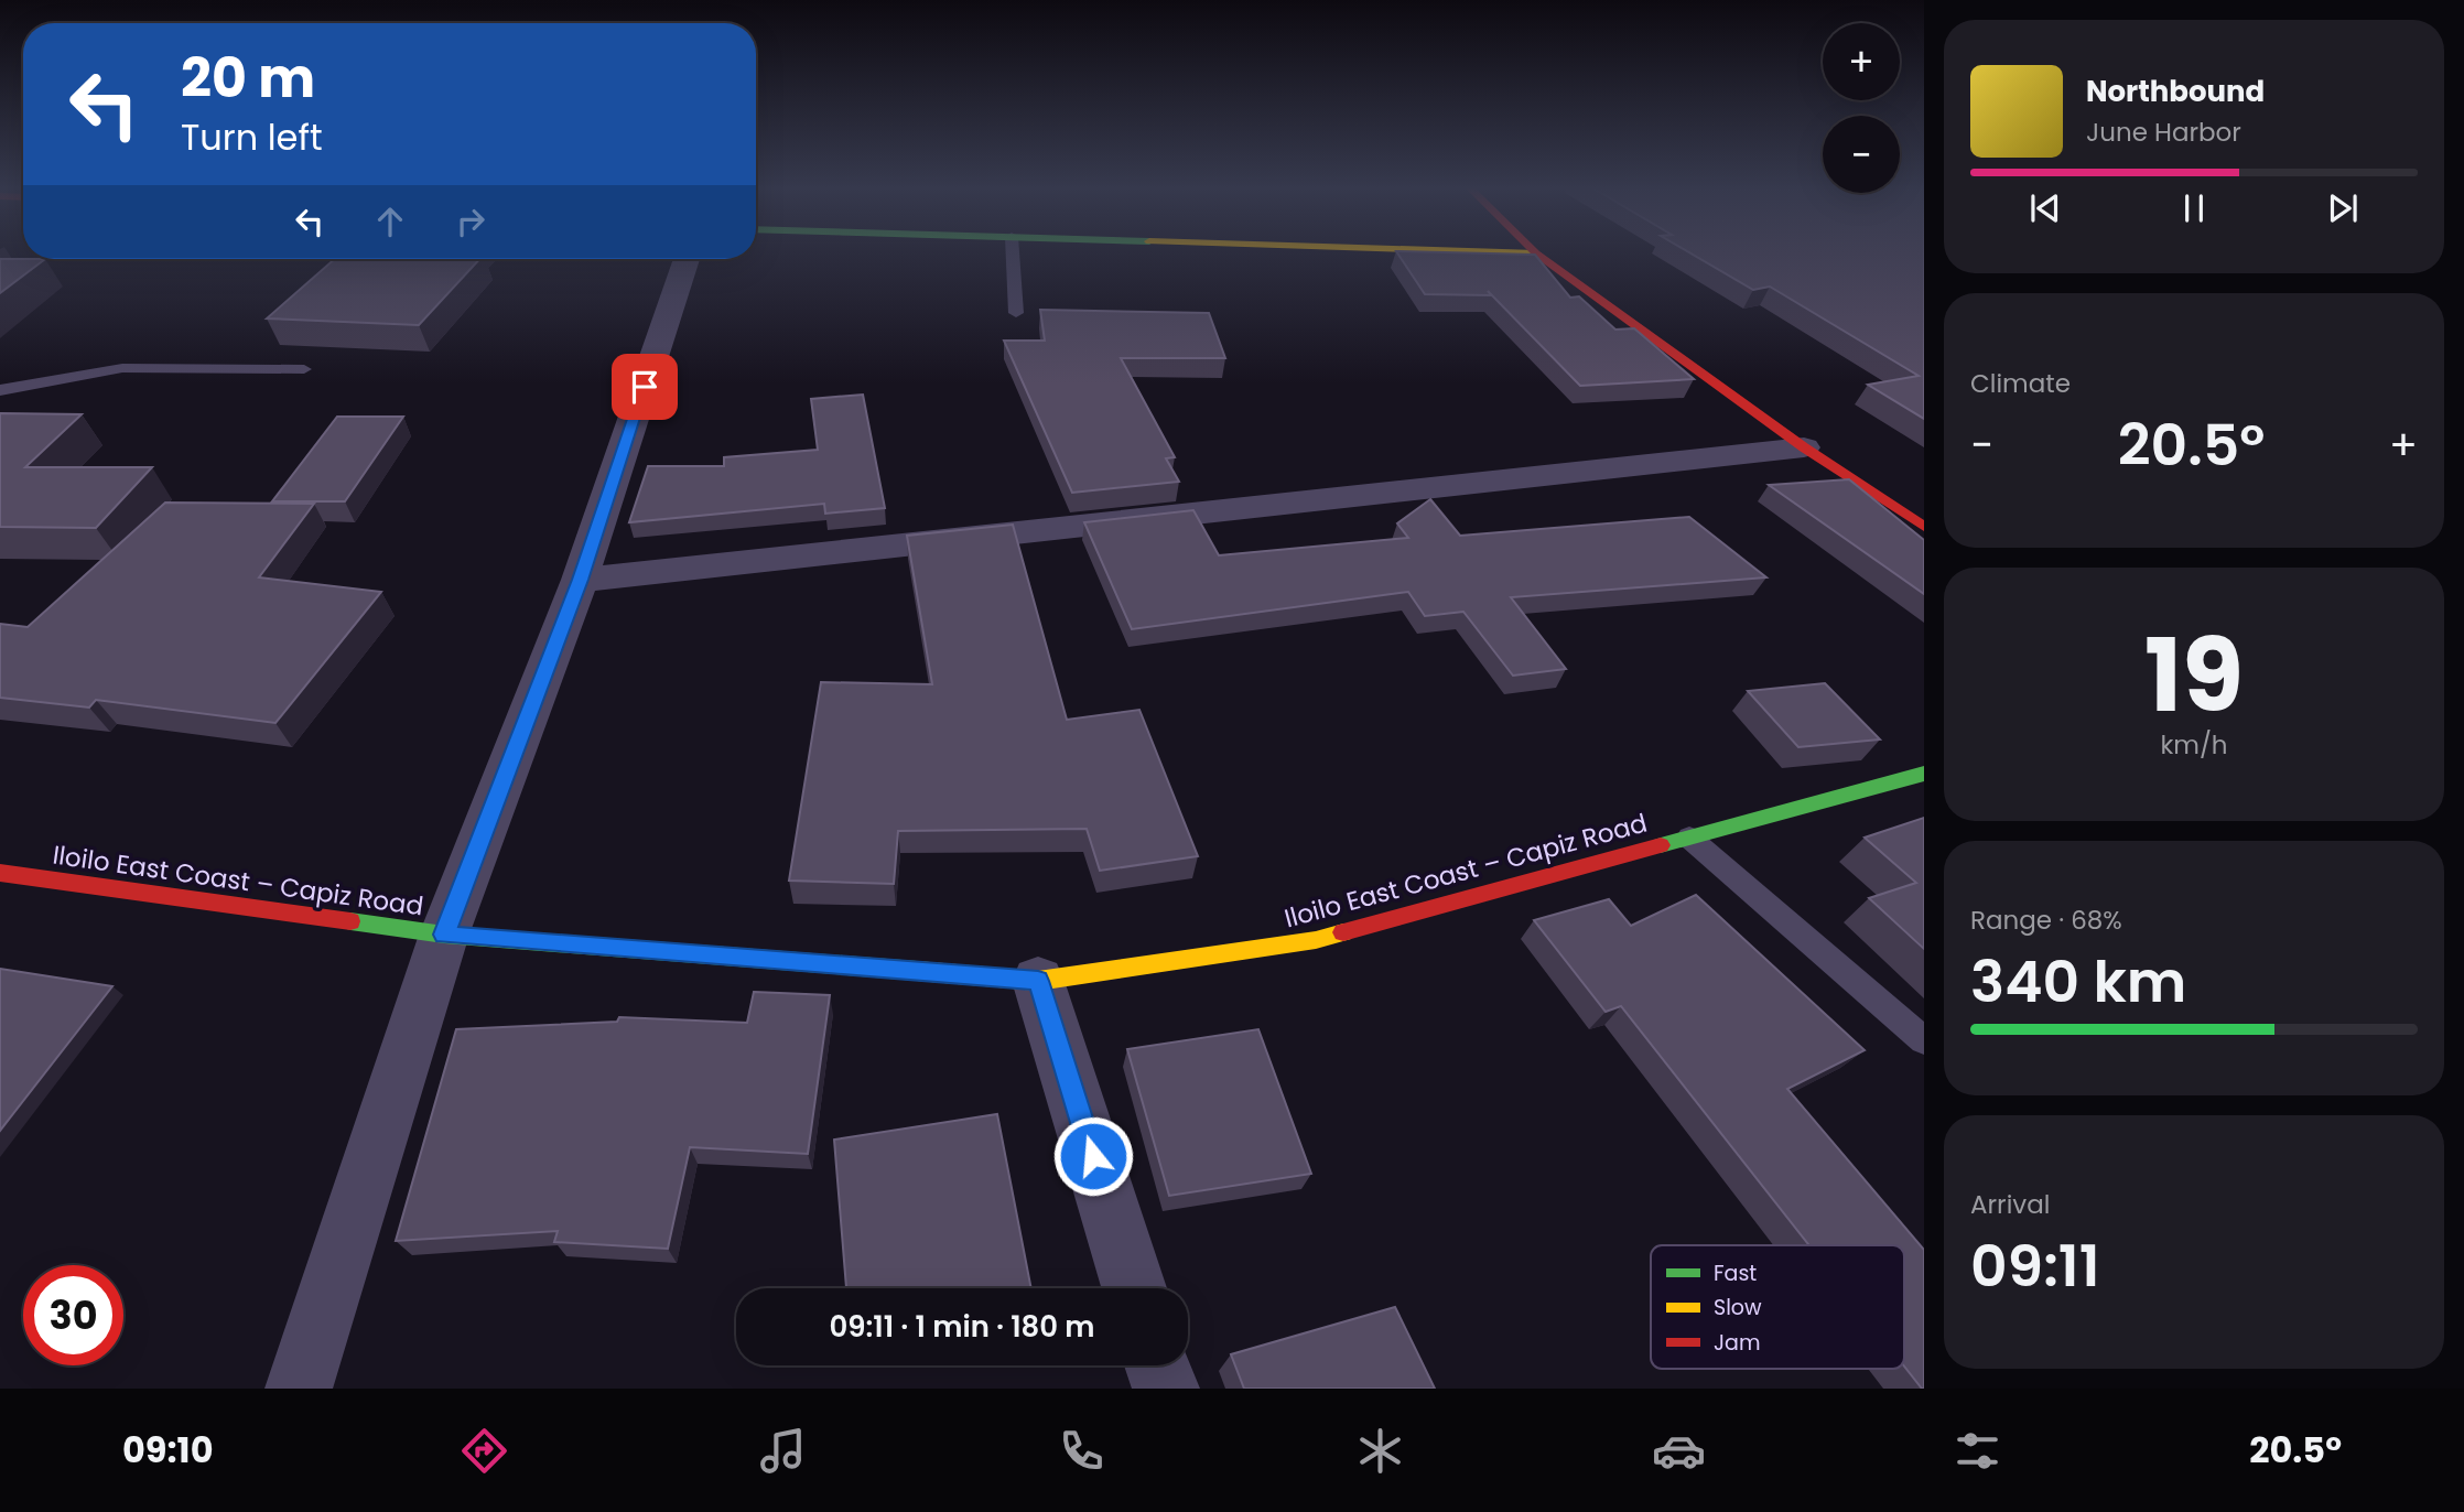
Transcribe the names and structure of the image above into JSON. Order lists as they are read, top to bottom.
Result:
{
  "streets": {
    "main road": ["Iloilo East Coast – Capiz Road"]
  },
  "legend": ["Fast", "Slow", "Jam"],
  "page": {
    "map_buttons": ["+", "−"],
    "turn": ["20 m", "Turn left"],
    "song": ["Northbound", "June Harbor"],
    "tile": [
      "Climate",
      ["19", "km/h"],
      ["Range · 68%", "340 km"],
      ["Arrival", "09:11"]
    ],
    "heat": ["−", "20.5°", "+"],
    "limit": "30",
    "trip": "09:11 · 1 min · 180 m",
    "tabs": ["09:10", "20.5°"]
  }
}
